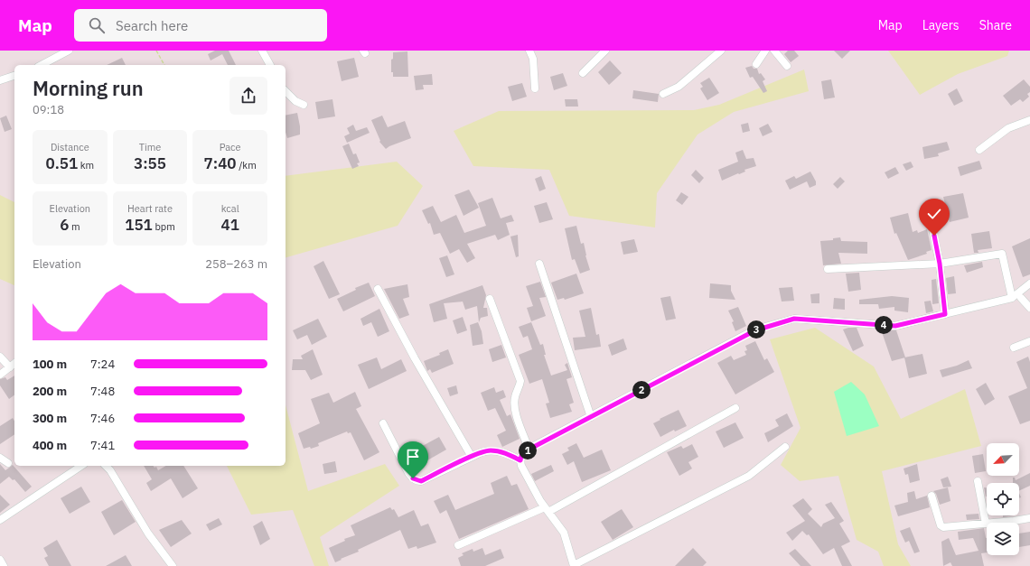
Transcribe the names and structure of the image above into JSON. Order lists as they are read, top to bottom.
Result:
{
  "north": "bottom left",
  "page": {
    "header": "Map",
    "search": "Search here",
    "nav": ["Map", "Layers", "Share"],
    "heading": ["Morning run", "09:18"],
    "stats": [
      ["Distance", "0.51 km"],
      ["Time", "3:55"],
      ["Pace", "7:40 /km"],
      ["Elevation", "6 m"],
      ["Heart rate", "151 bpm"],
      ["kcal", "41"]
    ],
    "chart": ["Elevation", "258–263 m"],
    "pins": [
      "4",
      "3",
      "2",
      "1"
    ],
    "list": [
      {
        "name": "100 m",
        "note": "7:24"
      },
      {
        "name": "200 m",
        "note": "7:48"
      },
      {
        "name": "300 m",
        "note": "7:46"
      },
      {
        "name": "400 m",
        "note": "7:41"
      }
    ]
  }
}
